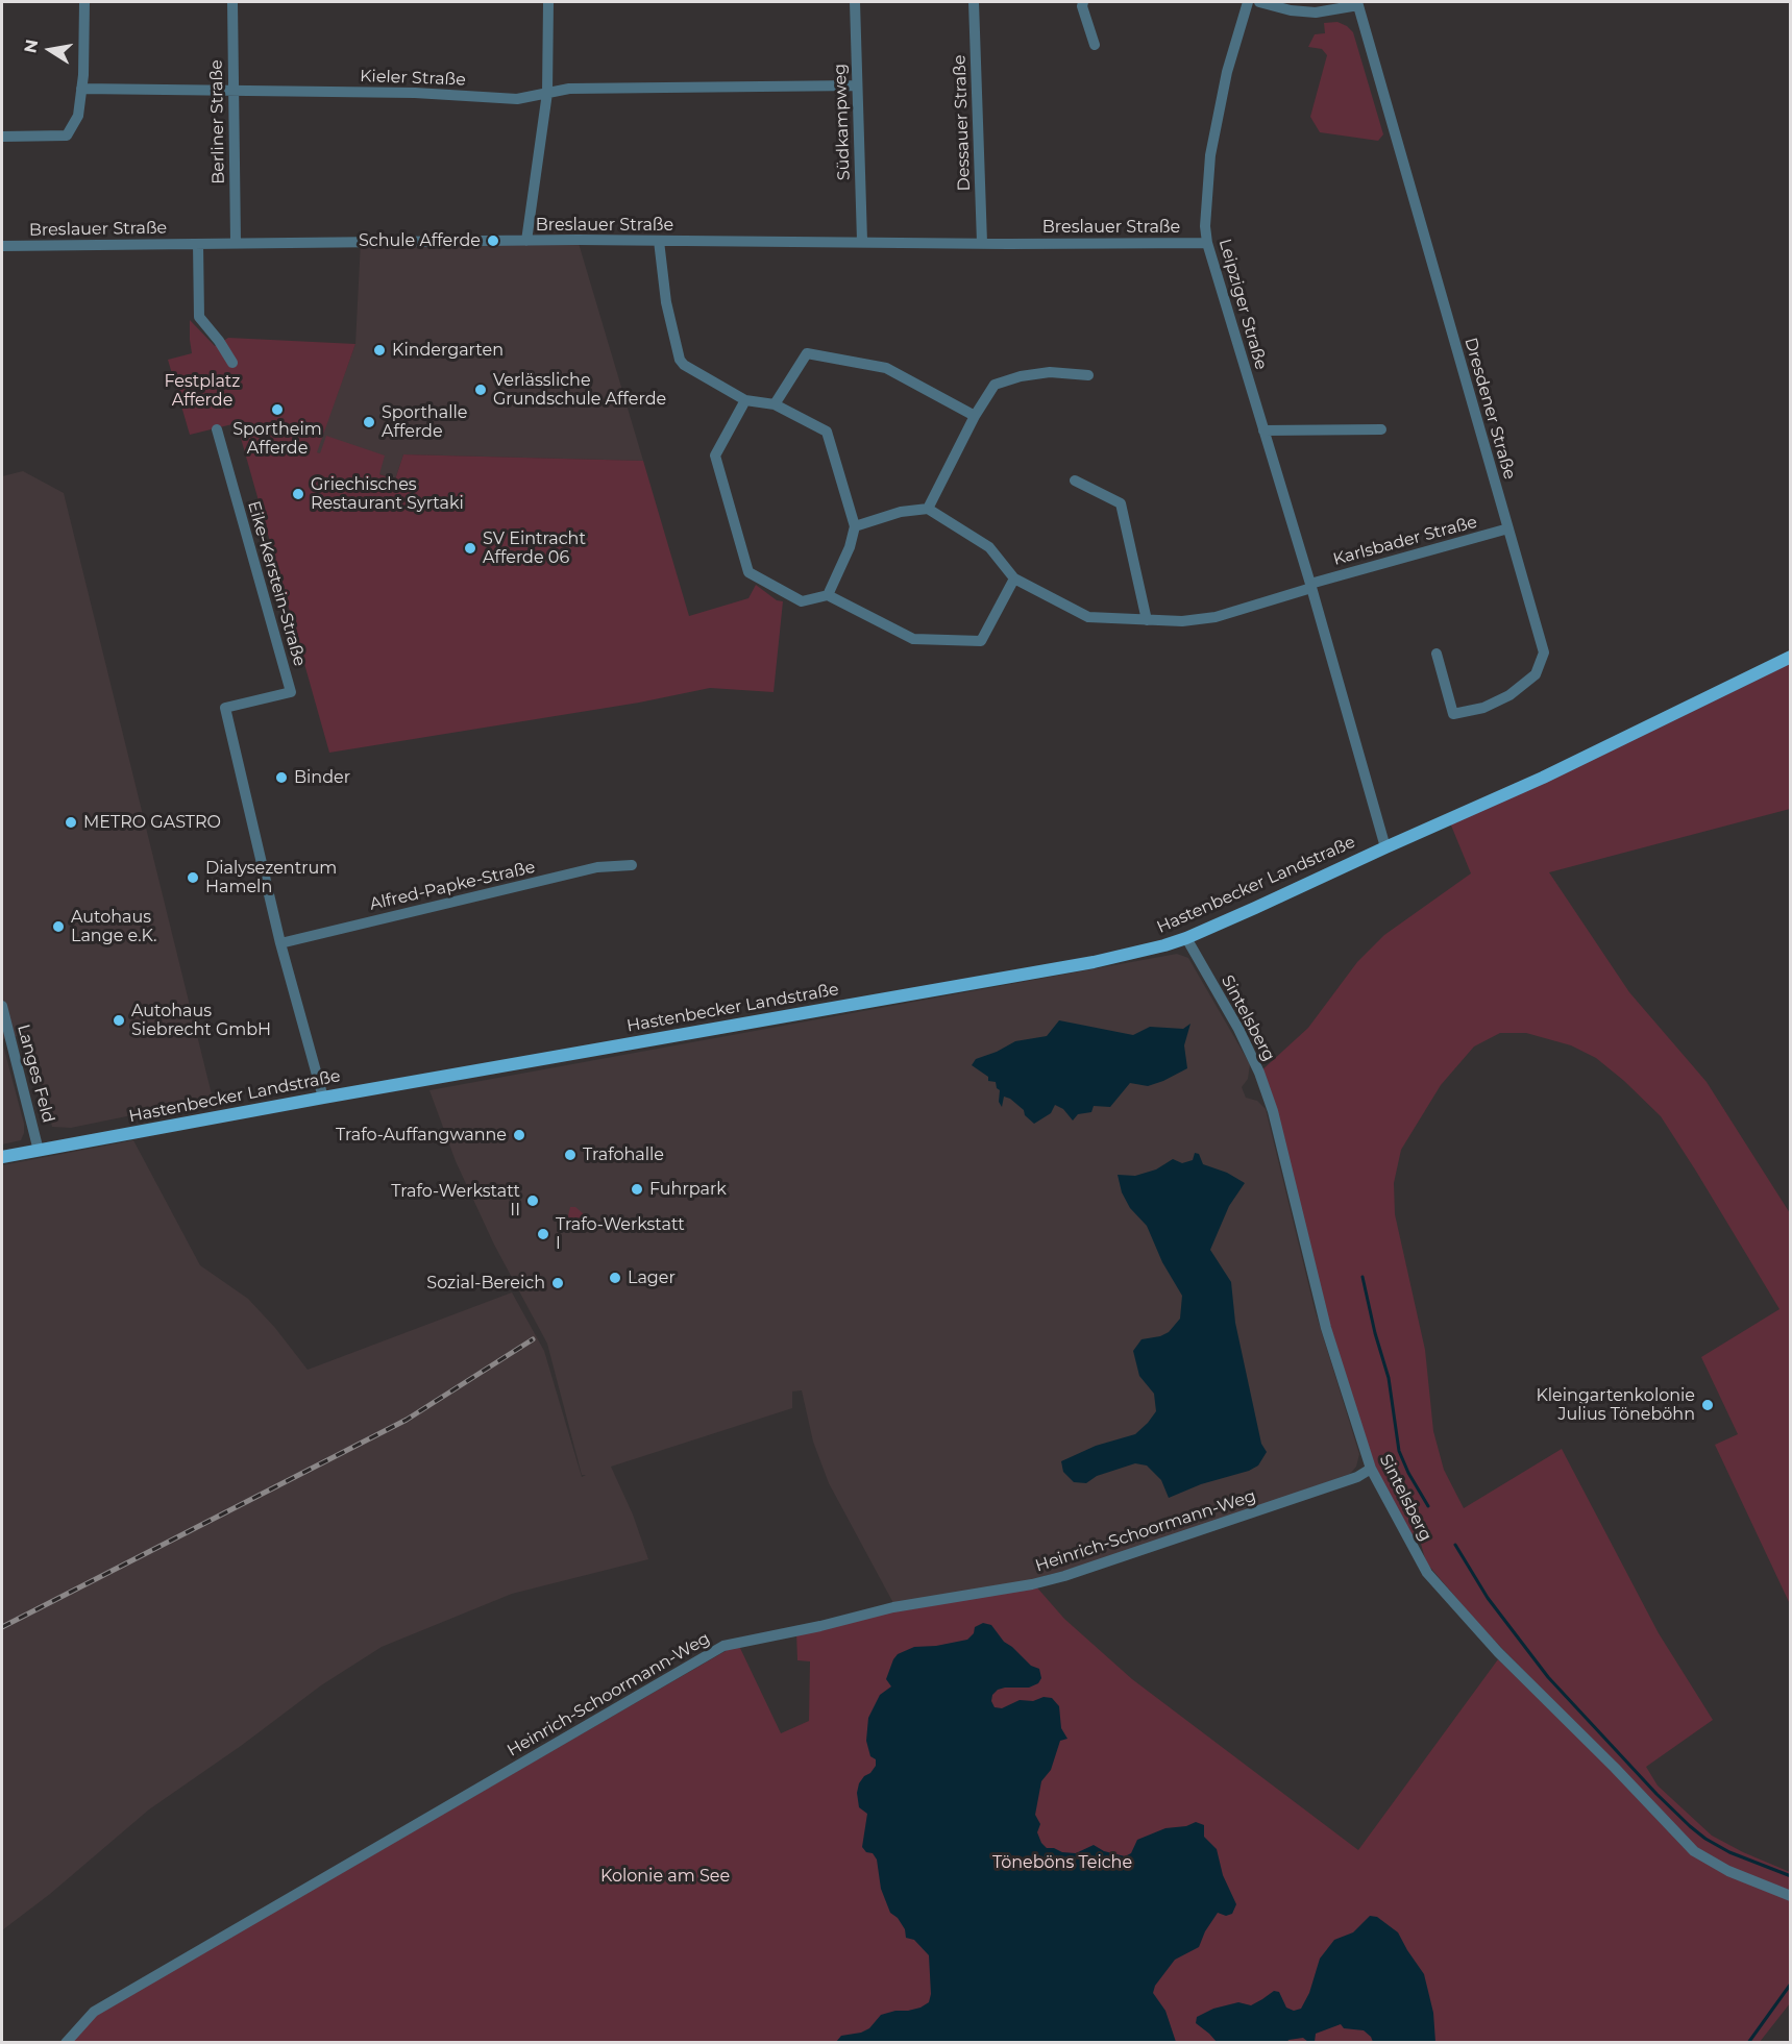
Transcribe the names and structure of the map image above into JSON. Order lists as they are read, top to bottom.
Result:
{
  "streets": {
    "main road": ["Hastenbecker Landstraße"],
    "street": [
      "Kieler Straße",
      "Berliner Straße",
      "Südkampweg",
      "Dessauer Straße",
      "Breslauer Straße",
      "Leipziger Straße",
      "Dresdener Straße",
      "Karlsbader Straße",
      "Eike-Kerstein-Straße",
      "Alfred-Papke-Straße",
      "Sintelsberg",
      "Langes Feld",
      "Heinrich-Schoormann-Weg"
    ]
  },
  "crossings": [
    ["Kieler Straße", "Berliner Straße"],
    ["Kieler Straße", "Südkampweg"],
    ["Berliner Straße", "Breslauer Straße"],
    ["Südkampweg", "Breslauer Straße"],
    ["Dessauer Straße", "Breslauer Straße"],
    ["Breslauer Straße", "Leipziger Straße"],
    ["Leipziger Straße", "Karlsbader Straße"],
    ["Leipziger Straße", "Hastenbecker Landstraße"],
    ["Dresdener Straße", "Karlsbader Straße"],
    ["Eike-Kerstein-Straße", "Hastenbecker Landstraße"],
    ["Eike-Kerstein-Straße", "Alfred-Papke-Straße"],
    ["Hastenbecker Landstraße", "Sintelsberg"],
    ["Hastenbecker Landstraße", "Langes Feld"],
    ["Sintelsberg", "Heinrich-Schoormann-Weg"]
  ],
  "parks": ["Festplatz Afferde", "Töneböns Teiche", "Kolonie am See"],
  "places": [
    "Schule Afferde",
    "Kindergarten",
    "Verlässliche Grundschule Afferde",
    "Sportheim Afferde",
    "Sporthalle Afferde",
    "Griechisches Restaurant Syrtaki",
    "SV Eintracht Afferde 06",
    "Binder",
    "METRO GASTRO",
    "Dialysezentrum Hameln",
    "Autohaus Lange e.K.",
    "Autohaus Siebrecht GmbH",
    "Trafo-Auffangwanne",
    "Trafohalle",
    "Fuhrpark",
    "Trafo-Werkstatt II",
    "Trafo-Werkstatt I",
    "Lager",
    "Sozial-Bereich",
    "Kleingartenkolonie Julius Töneböhn"
  ],
  "north": "left"
}
